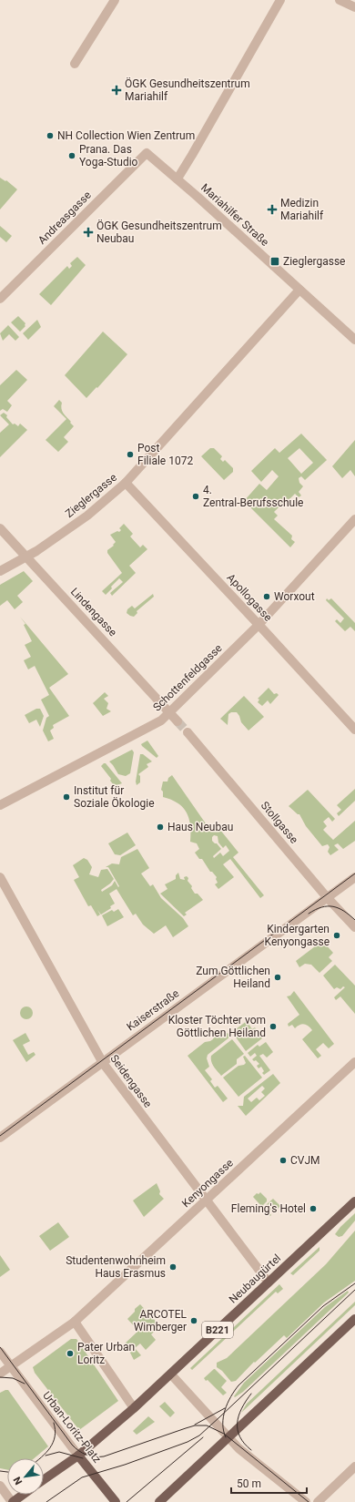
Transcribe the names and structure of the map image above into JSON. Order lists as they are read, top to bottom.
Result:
{
  "streets": {
    "main road": ["Neubaugürtel", "B221", "Urban-Loritz-Platz"],
    "street": [
      "Mariahilfer Straße",
      "Andreasgasse",
      "Zieglergasse",
      "Apollogasse",
      "Lindengasse",
      "Schottenfeldgasse",
      "Stollgasse",
      "Kaiserstraße",
      "Seidengasse",
      "Kenyongasse"
    ]
  },
  "crossings": [
    ["Mariahilfer Straße", "Andreasgasse"],
    ["Mariahilfer Straße", "Zieglergasse"],
    ["Zieglergasse", "Apollogasse"],
    ["Zieglergasse", "Lindengasse"],
    ["Apollogasse", "Schottenfeldgasse"],
    ["Lindengasse", "Schottenfeldgasse"],
    ["Stollgasse", "Kaiserstraße"],
    ["Kaiserstraße", "Seidengasse"],
    ["Seidengasse", "Kenyongasse"],
    ["Seidengasse", "Neubaugürtel"],
    ["Neubaugürtel", "Urban-Loritz-Platz"]
  ],
  "places": {
    "health": ["ÖGK Gesundheitszentrum Mariahilf", "Medizin Mariahilf", "ÖGK Gesundheitszentrum Neubau"],
    "other": [
      "NH Collection Wien Zentrum",
      "Prana. Das Yoga-Studio",
      "Post Filiale 1072",
      "4. Zentral-Berufsschule",
      "Worxout",
      "Institut für Soziale Ökologie",
      "Haus Neubau",
      "Kindergarten Kenyongasse",
      "Zum Göttlichen Heiland",
      "Kloster Töchter vom Göttlichen Heiland",
      "CVJM",
      "Fleming's Hotel",
      "Studentenwohnheim Haus Erasmus",
      "ARCOTEL Wimberger",
      "Pater Urban Loritz"
    ],
    "transit": ["Zieglergasse"]
  },
  "scale_bar": "50 m",
  "north": "bottom left"
}
